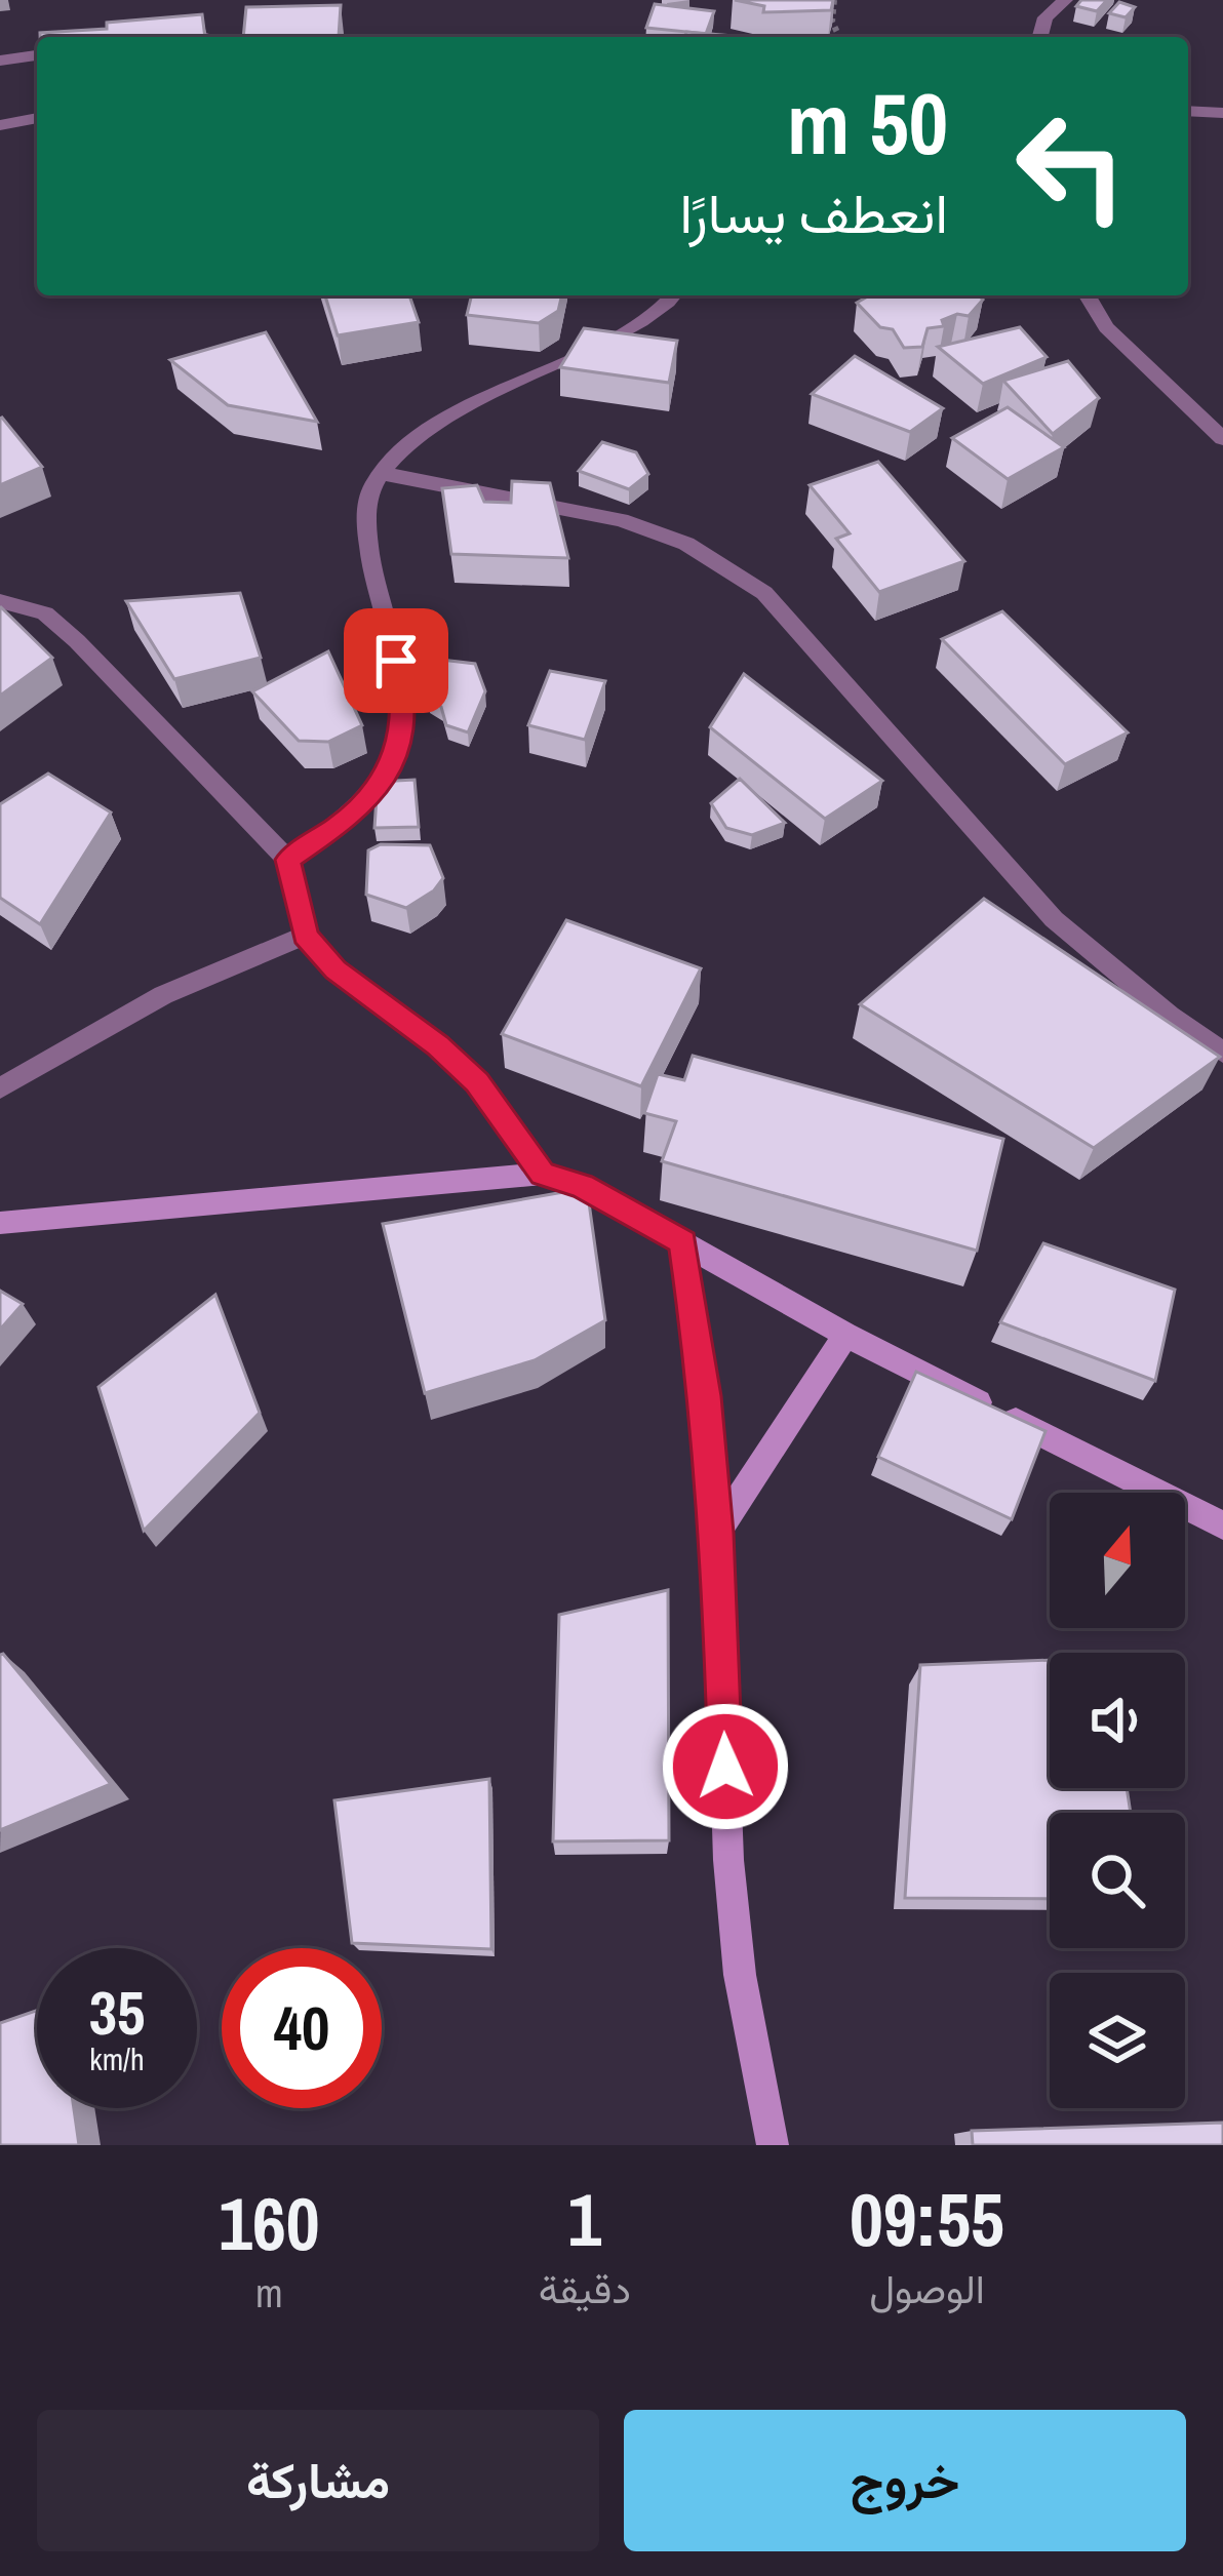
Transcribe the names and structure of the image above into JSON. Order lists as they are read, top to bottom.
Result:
{
  "north": "top",
  "page": {
    "turn": ["50 m", "انعطف يسارًا"],
    "speed": "35 km/h",
    "limit": "40",
    "eta": [
      "09:55",
      "الوصول",
      "1",
      "دقيقة",
      "160",
      "m"
    ],
    "buttons": ["خروج", "مشاركة"]
  }
}
